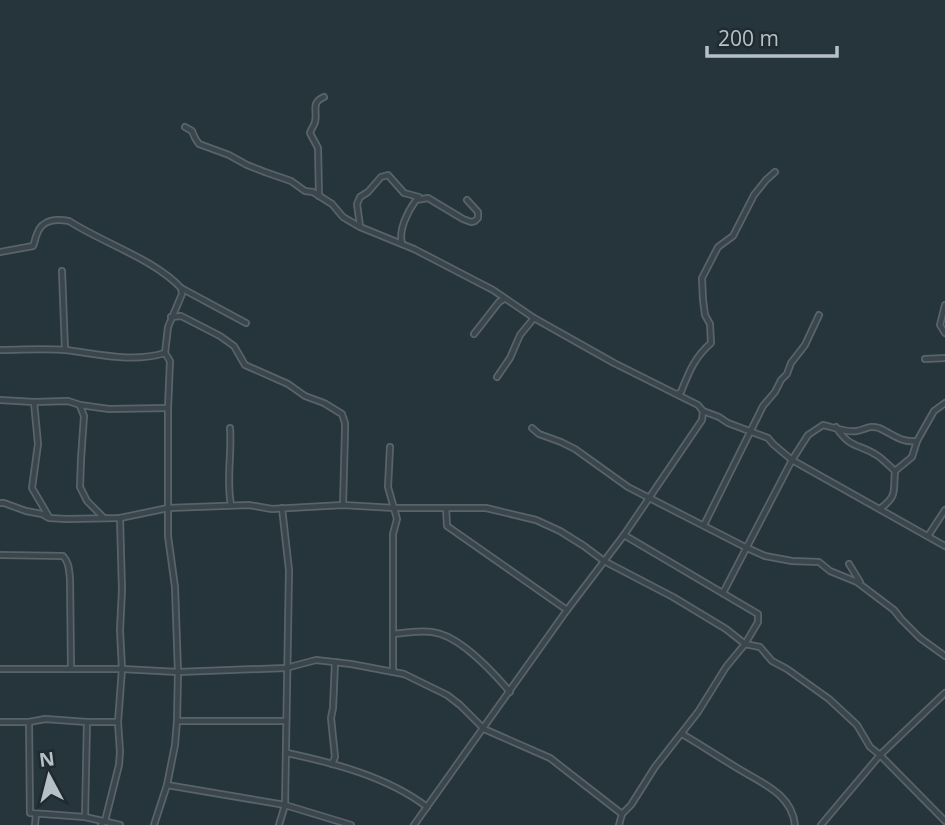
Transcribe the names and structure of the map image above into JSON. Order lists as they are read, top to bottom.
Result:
{
  "scale_bar": "200 m",
  "north": "top"
}
